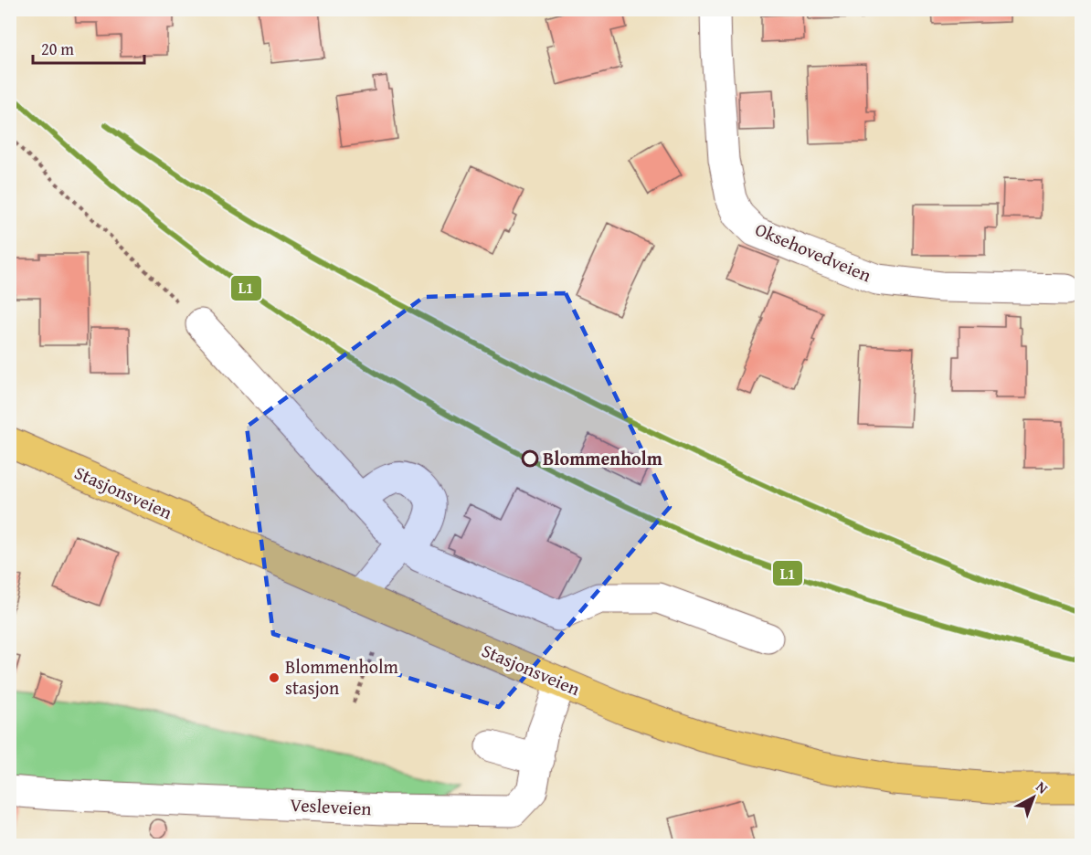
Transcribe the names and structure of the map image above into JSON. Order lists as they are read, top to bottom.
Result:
{
  "streets": {
    "main road": ["Stasjonsveien"],
    "street": ["Oksehovedveien", "Vesleveien"]
  },
  "crossings": [
    ["Stasjonsveien", "Vesleveien"]
  ],
  "places": ["Blommenholm", "Blommenholm stasjon"],
  "lines": ["transit line L1"],
  "scale_bar": "20 m",
  "north": "top right"
}
